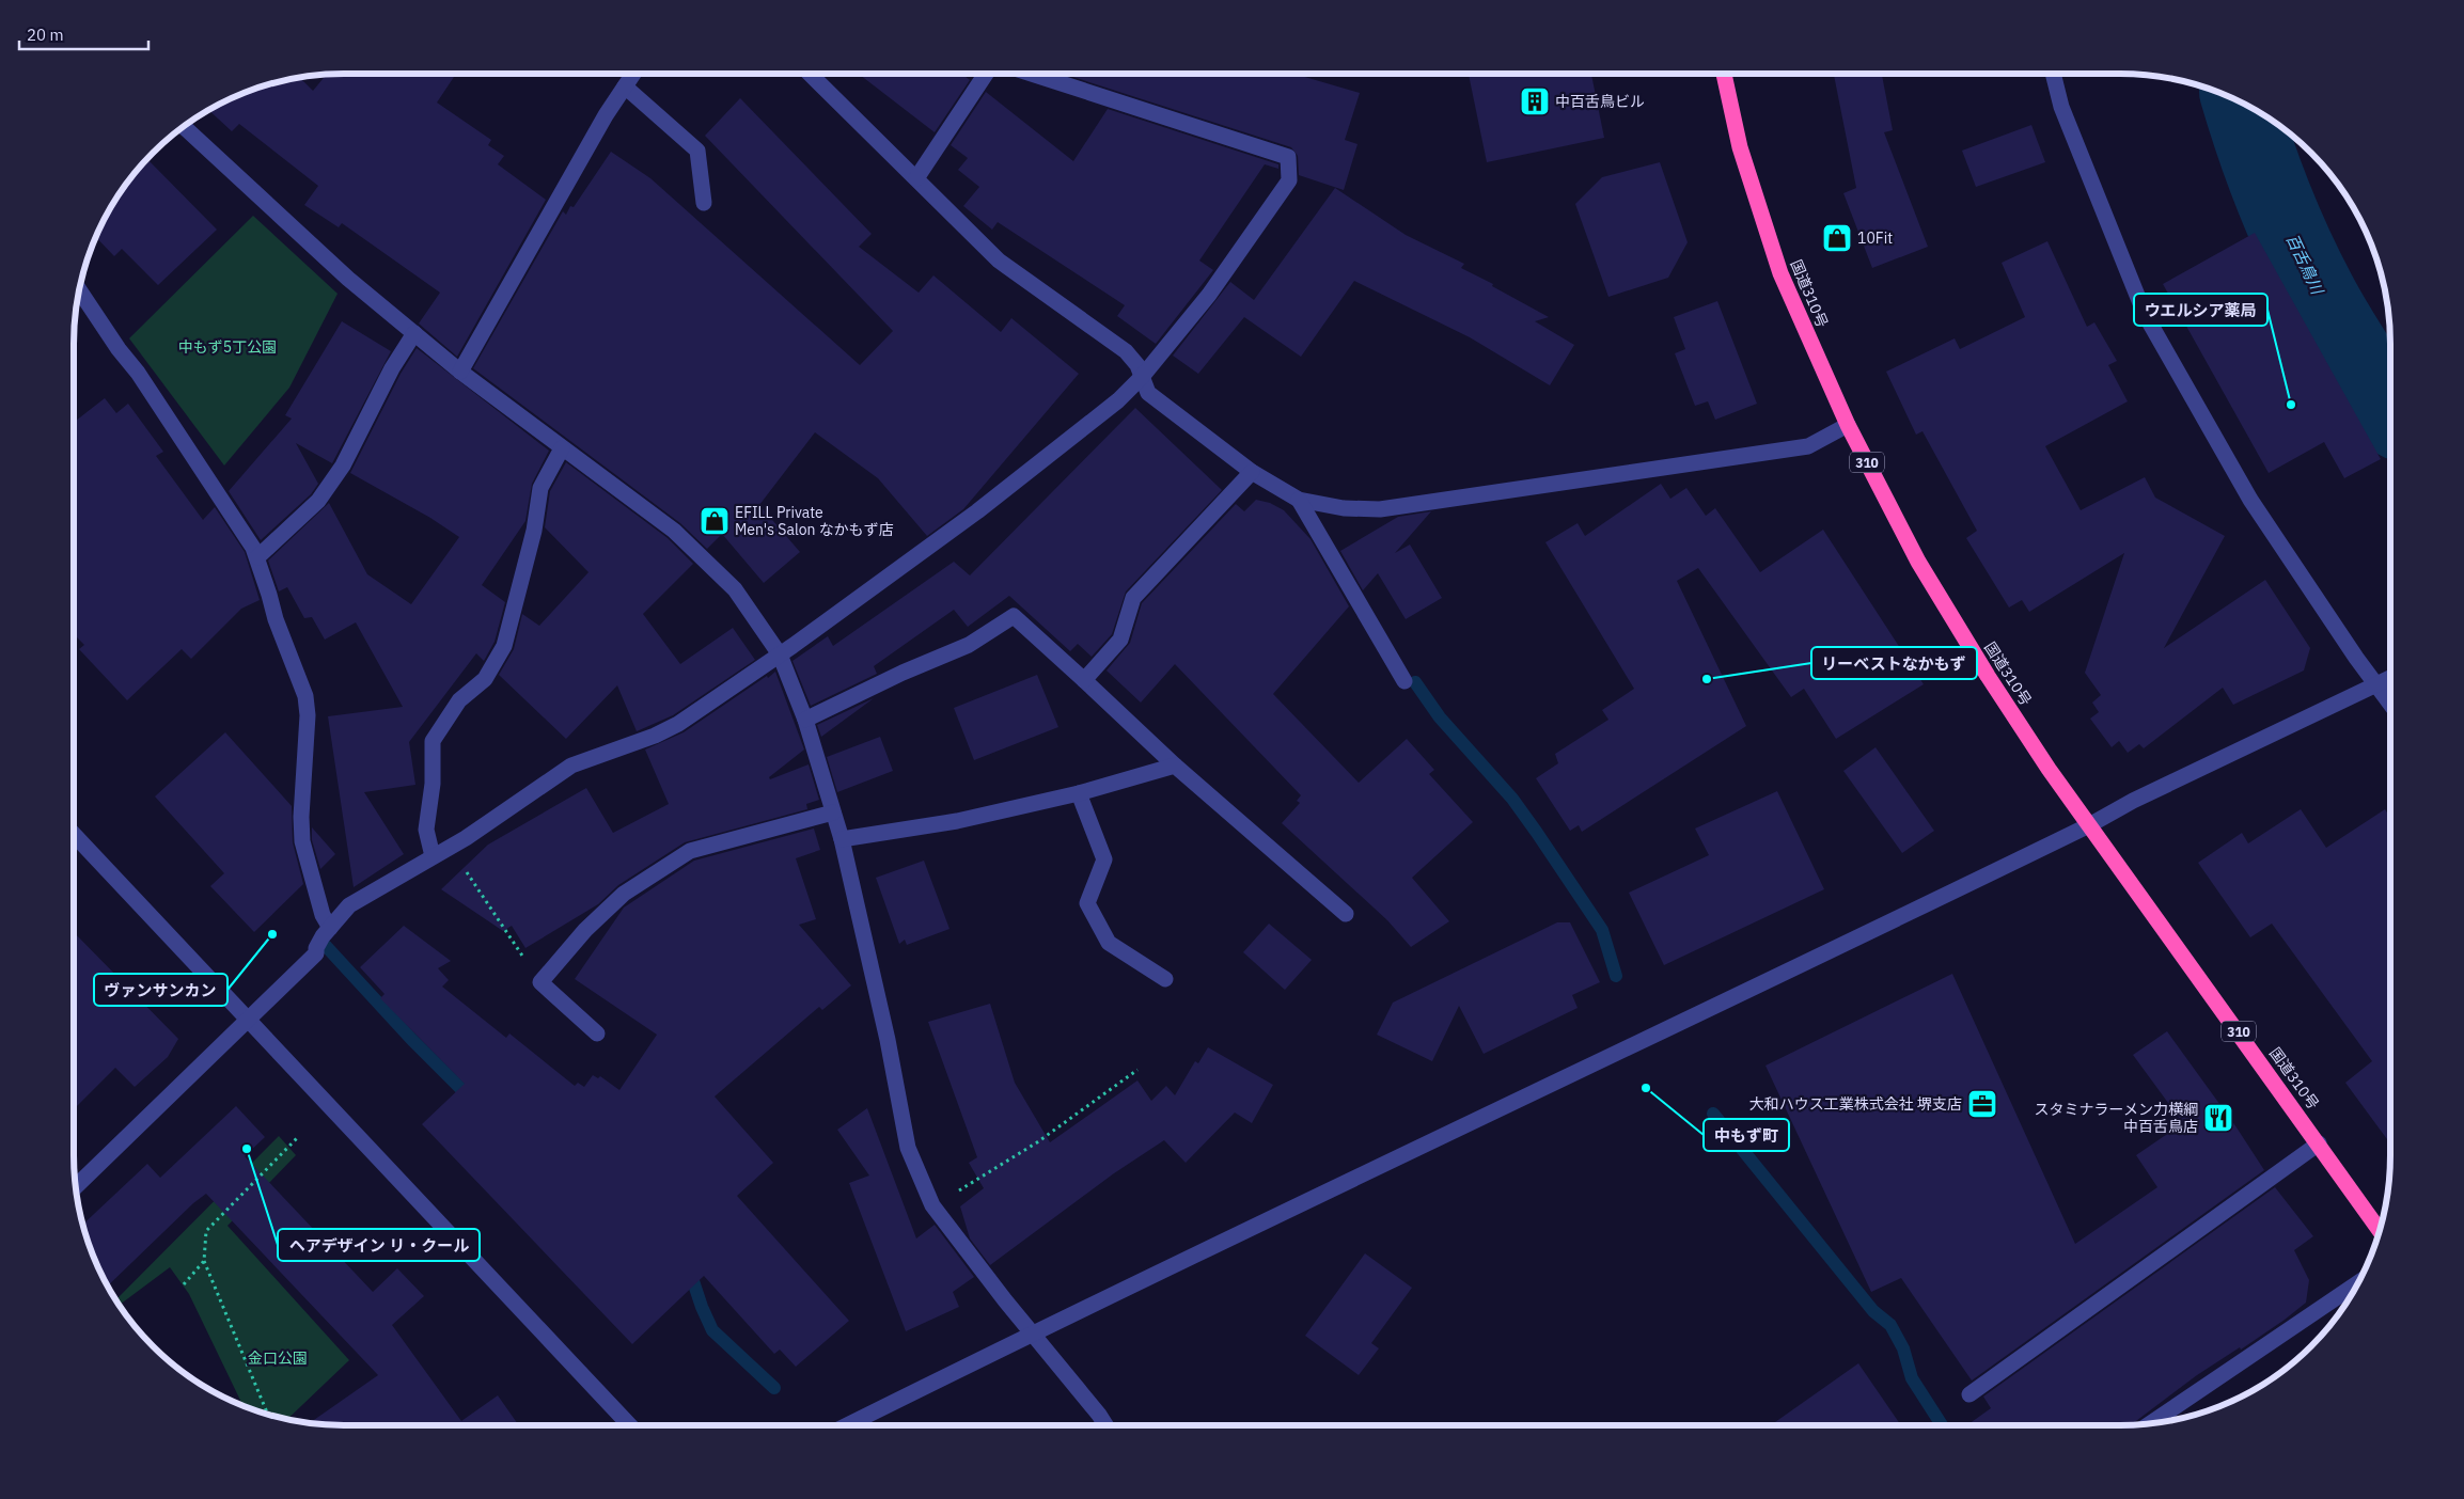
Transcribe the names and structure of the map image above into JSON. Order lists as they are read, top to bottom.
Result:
{
  "streets": {
    "highway": ["国道310号", "310"]
  },
  "water": ["百舌鳥川"],
  "parks": ["中もず5丁公園", "金口公園"],
  "places": {
    "building": ["中百舌鳥ビル"],
    "shop": ["10Fit", "EFILL Private Men's Salon なかもず店"],
    "other": [
      "ウエルシア薬局",
      "リーベストなかもず",
      "ヴァンサンカン",
      "中もず町",
      "ヘアデザイン リ・クール"
    ],
    "office": ["大和ハウス工業株式会社 堺支店"],
    "restaurant": ["スタミナラーメン力横綱 中百舌鳥店"]
  },
  "scale_bar": "20 m"
}
